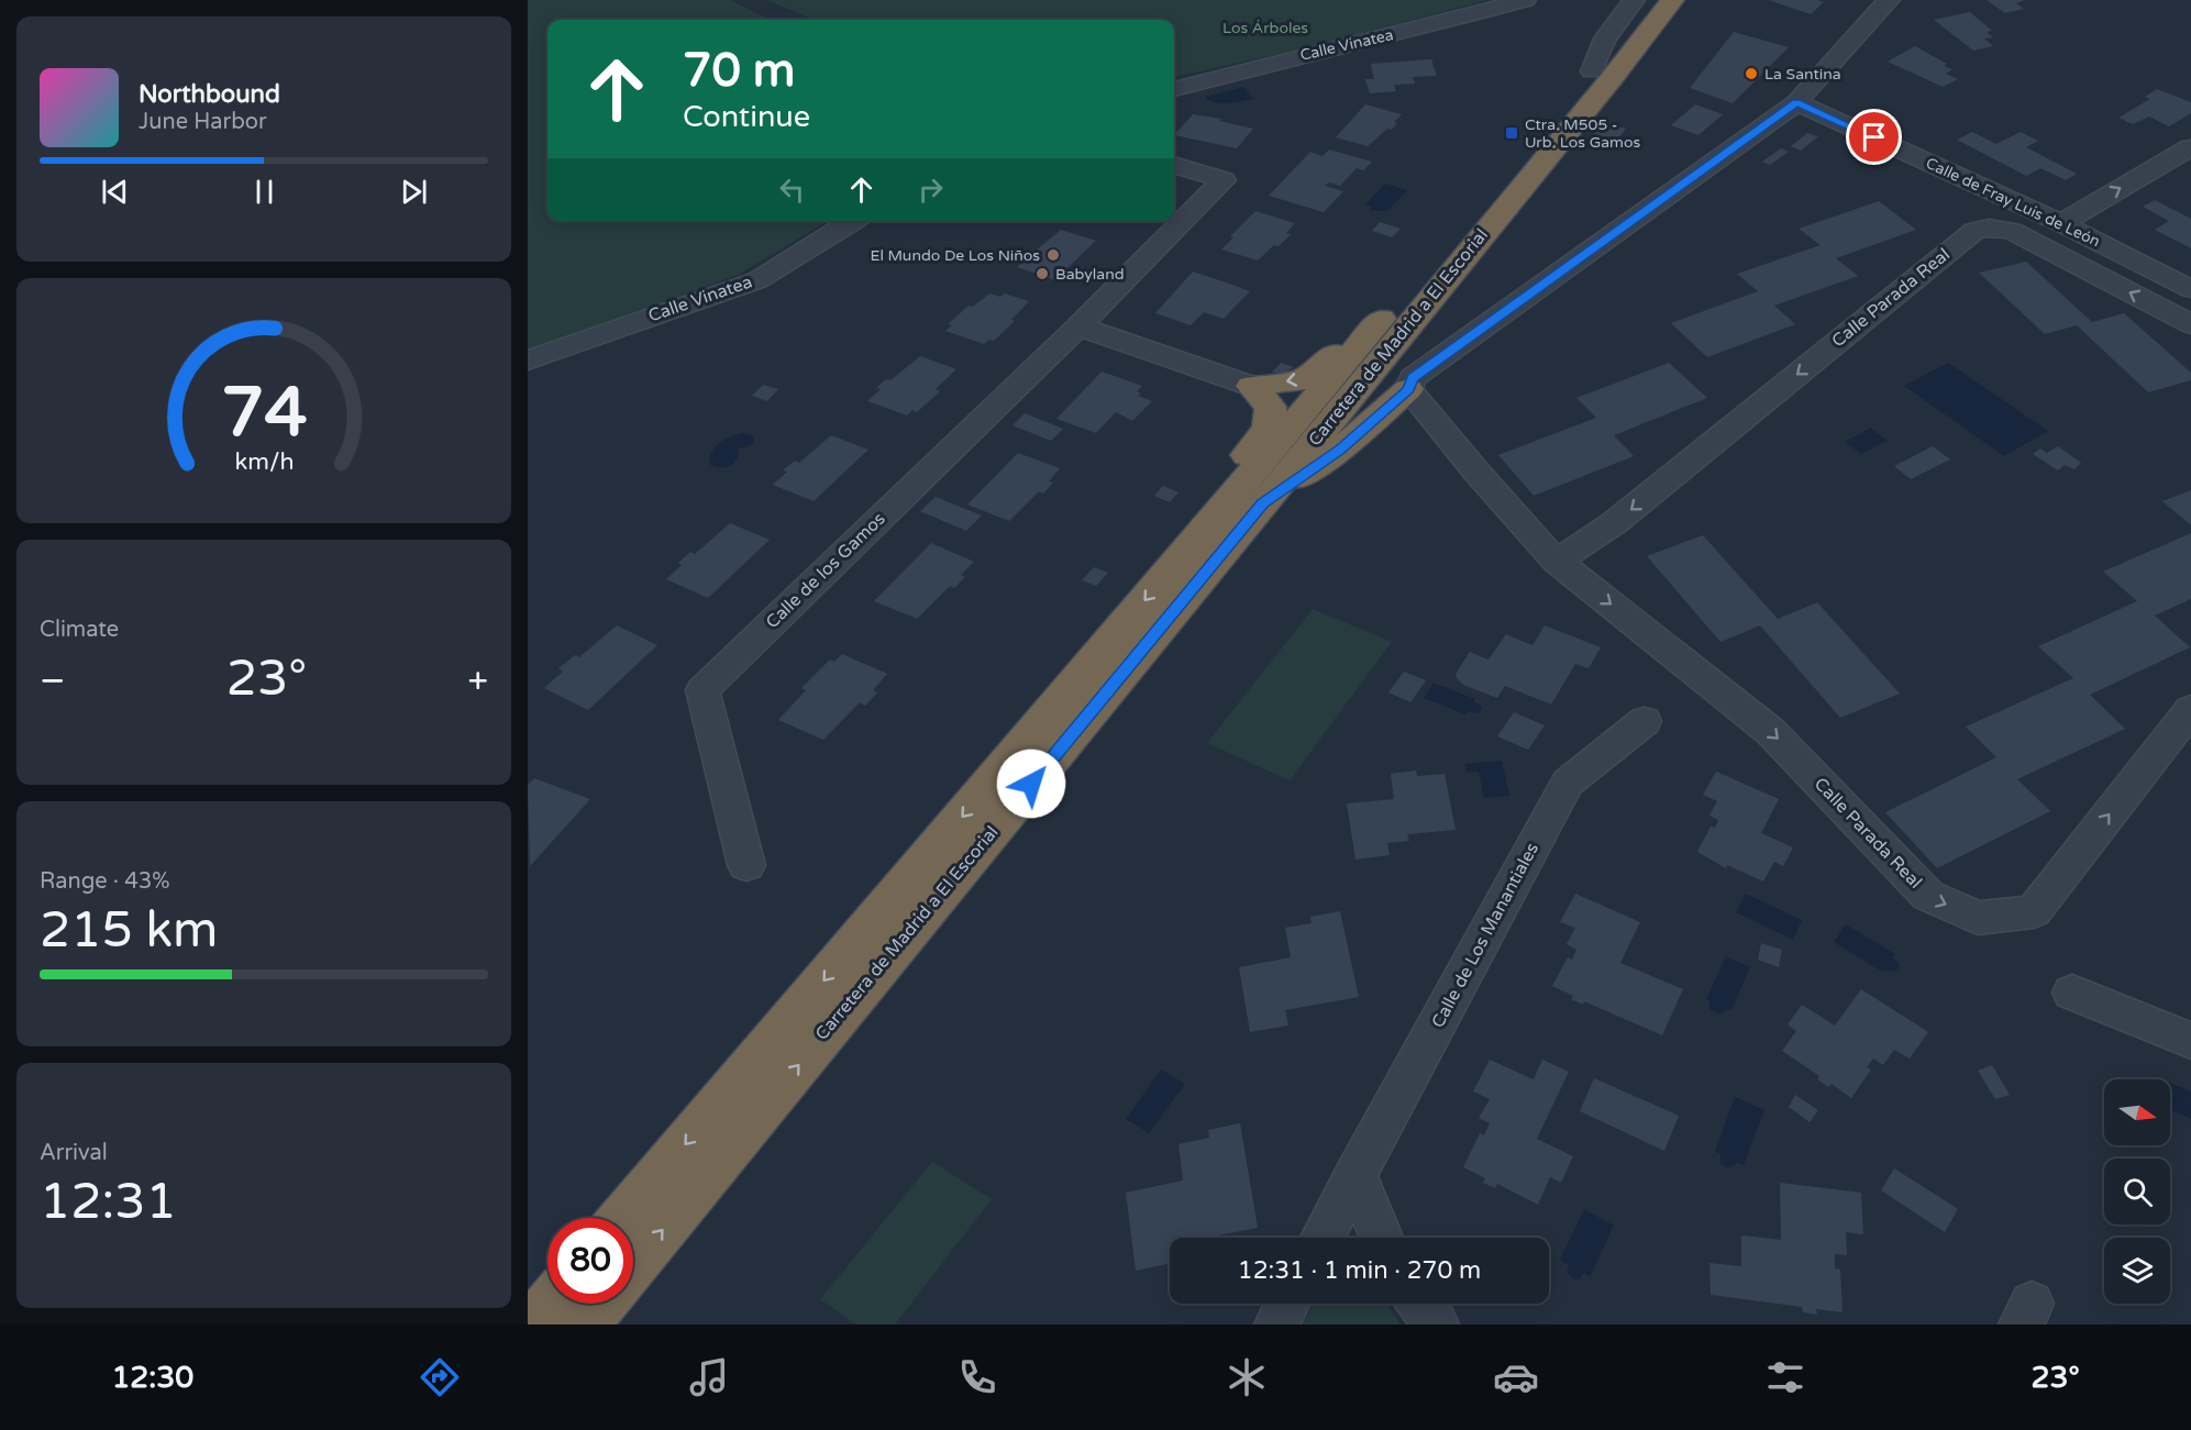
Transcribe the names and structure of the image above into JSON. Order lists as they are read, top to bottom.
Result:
{
  "streets": {
    "highway": ["Carretera de Madrid a El Escorial"],
    "street": [
      "Calle Vinatea",
      "Calle de Fray Luis de León",
      "Calle Parada Real",
      "Calle de los Gamos",
      "Calle de Los Manantiales"
    ]
  },
  "parks": ["Los Árboles"],
  "places": {
    "other": ["La Santina", "El Mundo De Los Niños", "Babyland"],
    "transit": ["Ctra. M505 - Urb. Los Gamos"]
  },
  "north": "right",
  "page": {
    "turn": ["70 m", "Continue"],
    "song": ["Northbound", "June Harbor"],
    "tile": [
      "Climate",
      ["Range · 43%", "215 km"],
      ["Arrival", "12:31"]
    ],
    "heat": ["−", "23°", "+"],
    "limit": "80",
    "trip": "12:31 · 1 min · 270 m",
    "tabs": ["12:30", "23°"],
    "gauge": ["74", "km/h"]
  }
}
